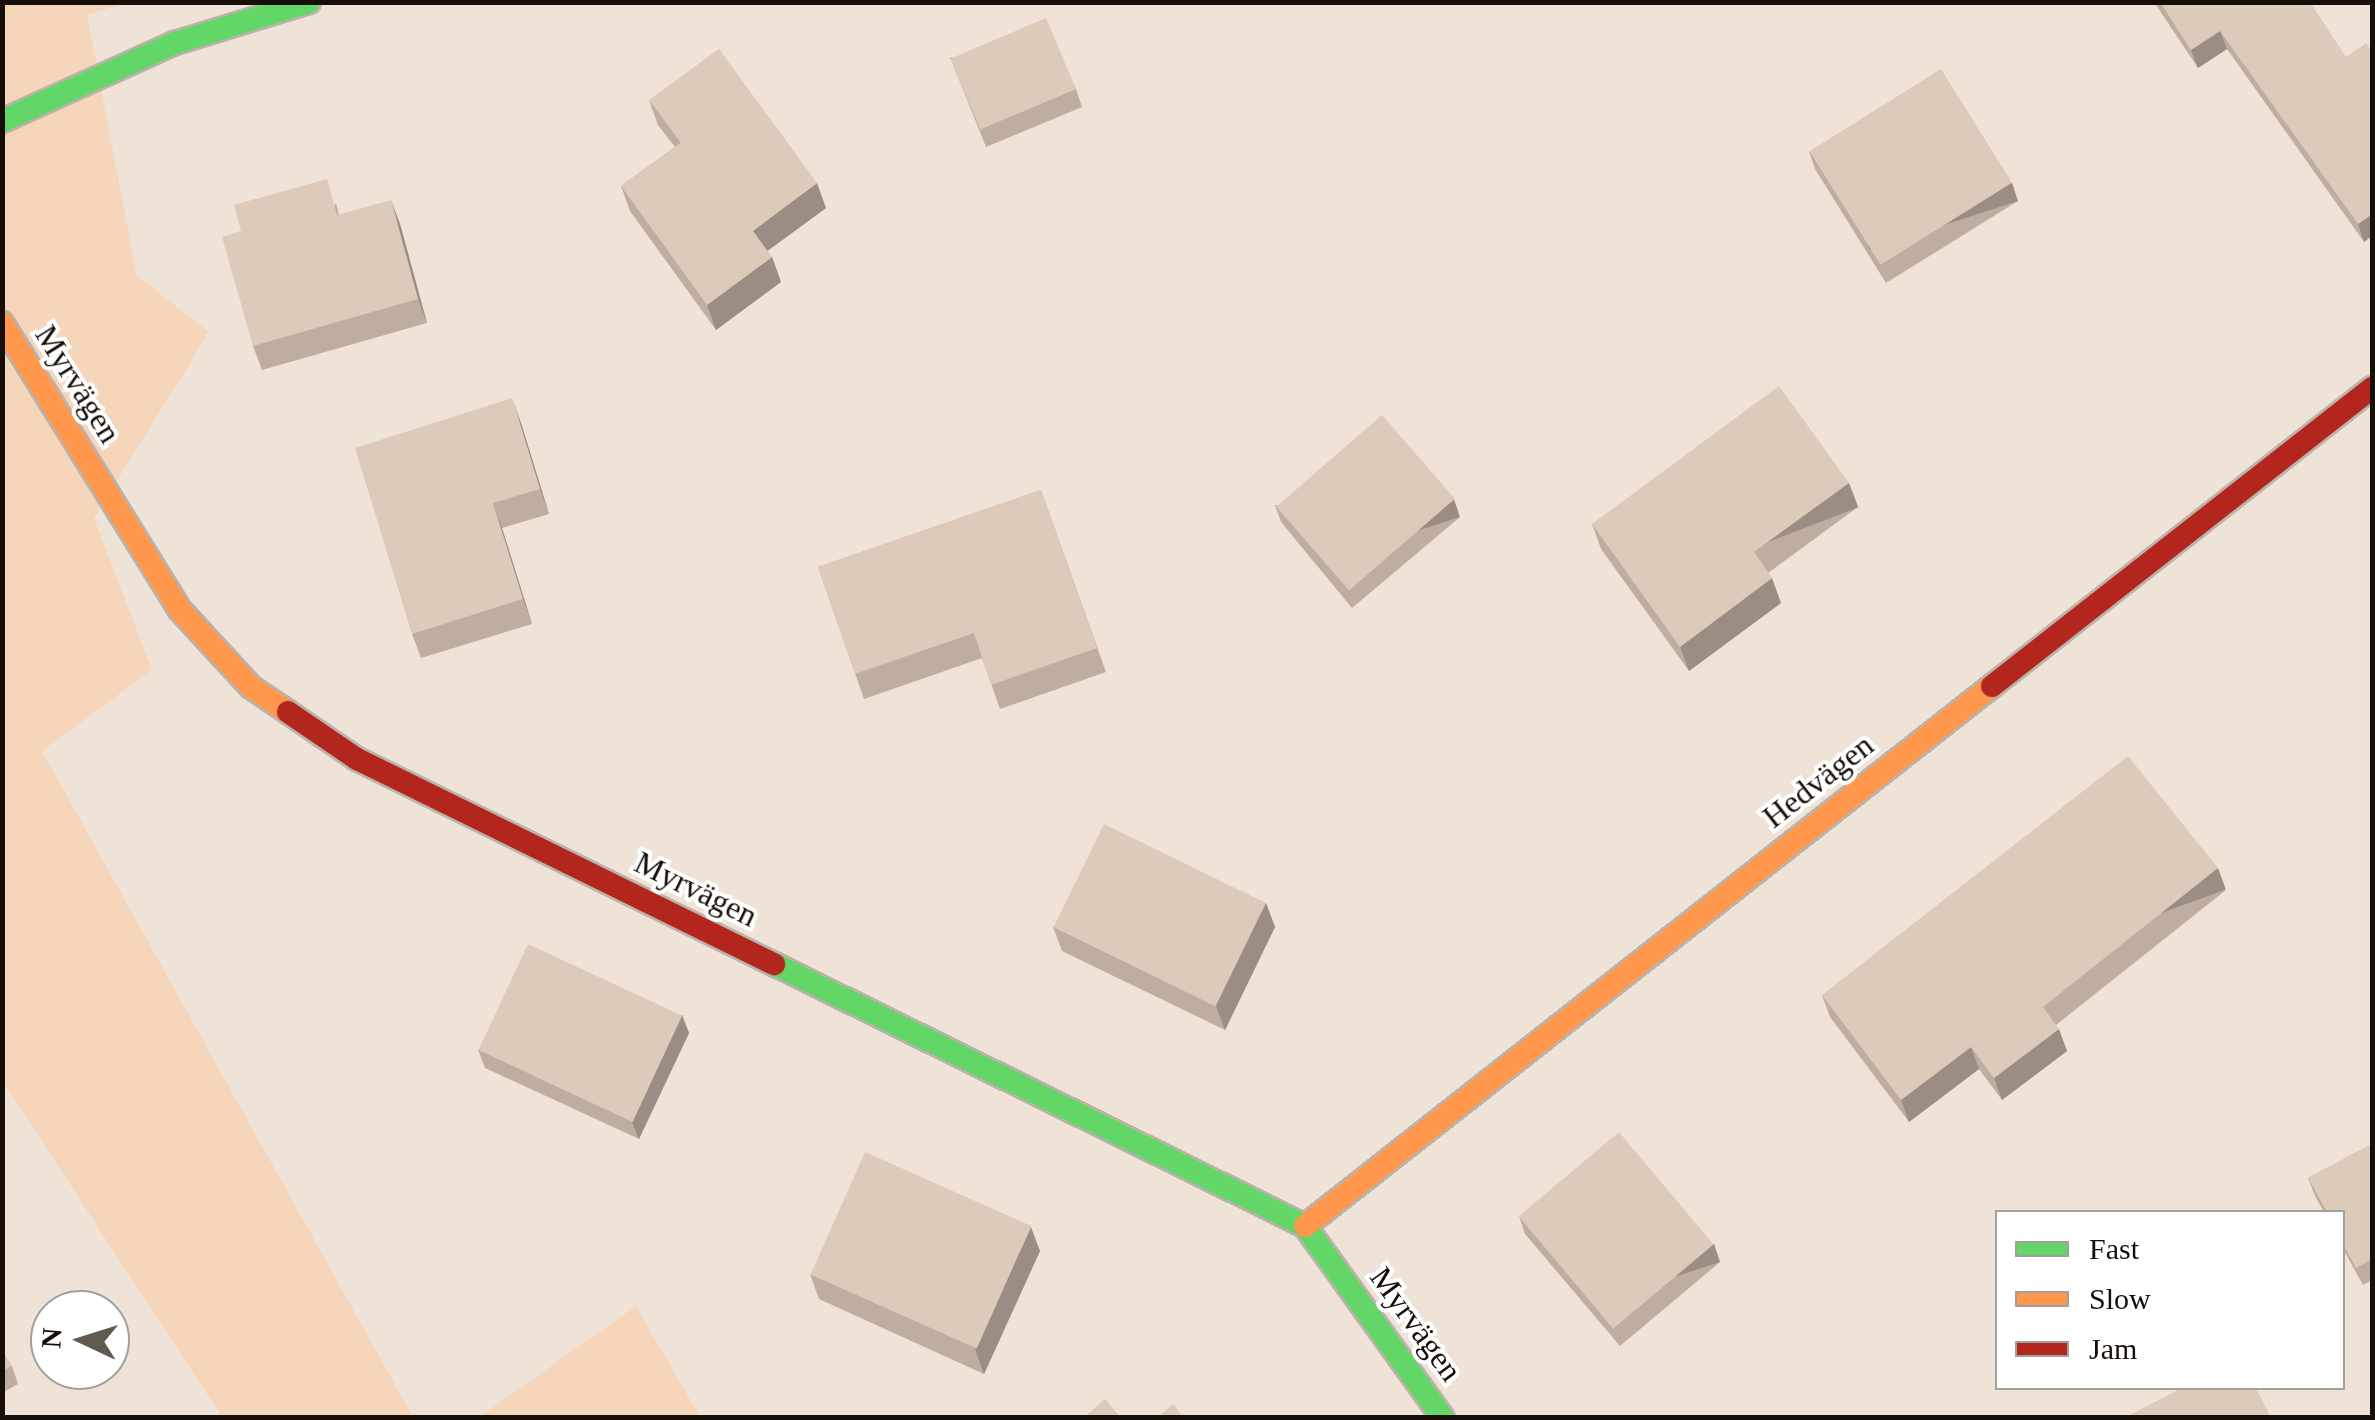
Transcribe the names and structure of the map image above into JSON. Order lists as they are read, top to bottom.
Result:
{
  "streets": {
    "street": ["Myrvägen", "Hedvägen"]
  },
  "crossings": [
    ["Myrvägen", "Hedvägen"]
  ],
  "legend": ["Fast", "Slow", "Jam"],
  "north": "left"
}
